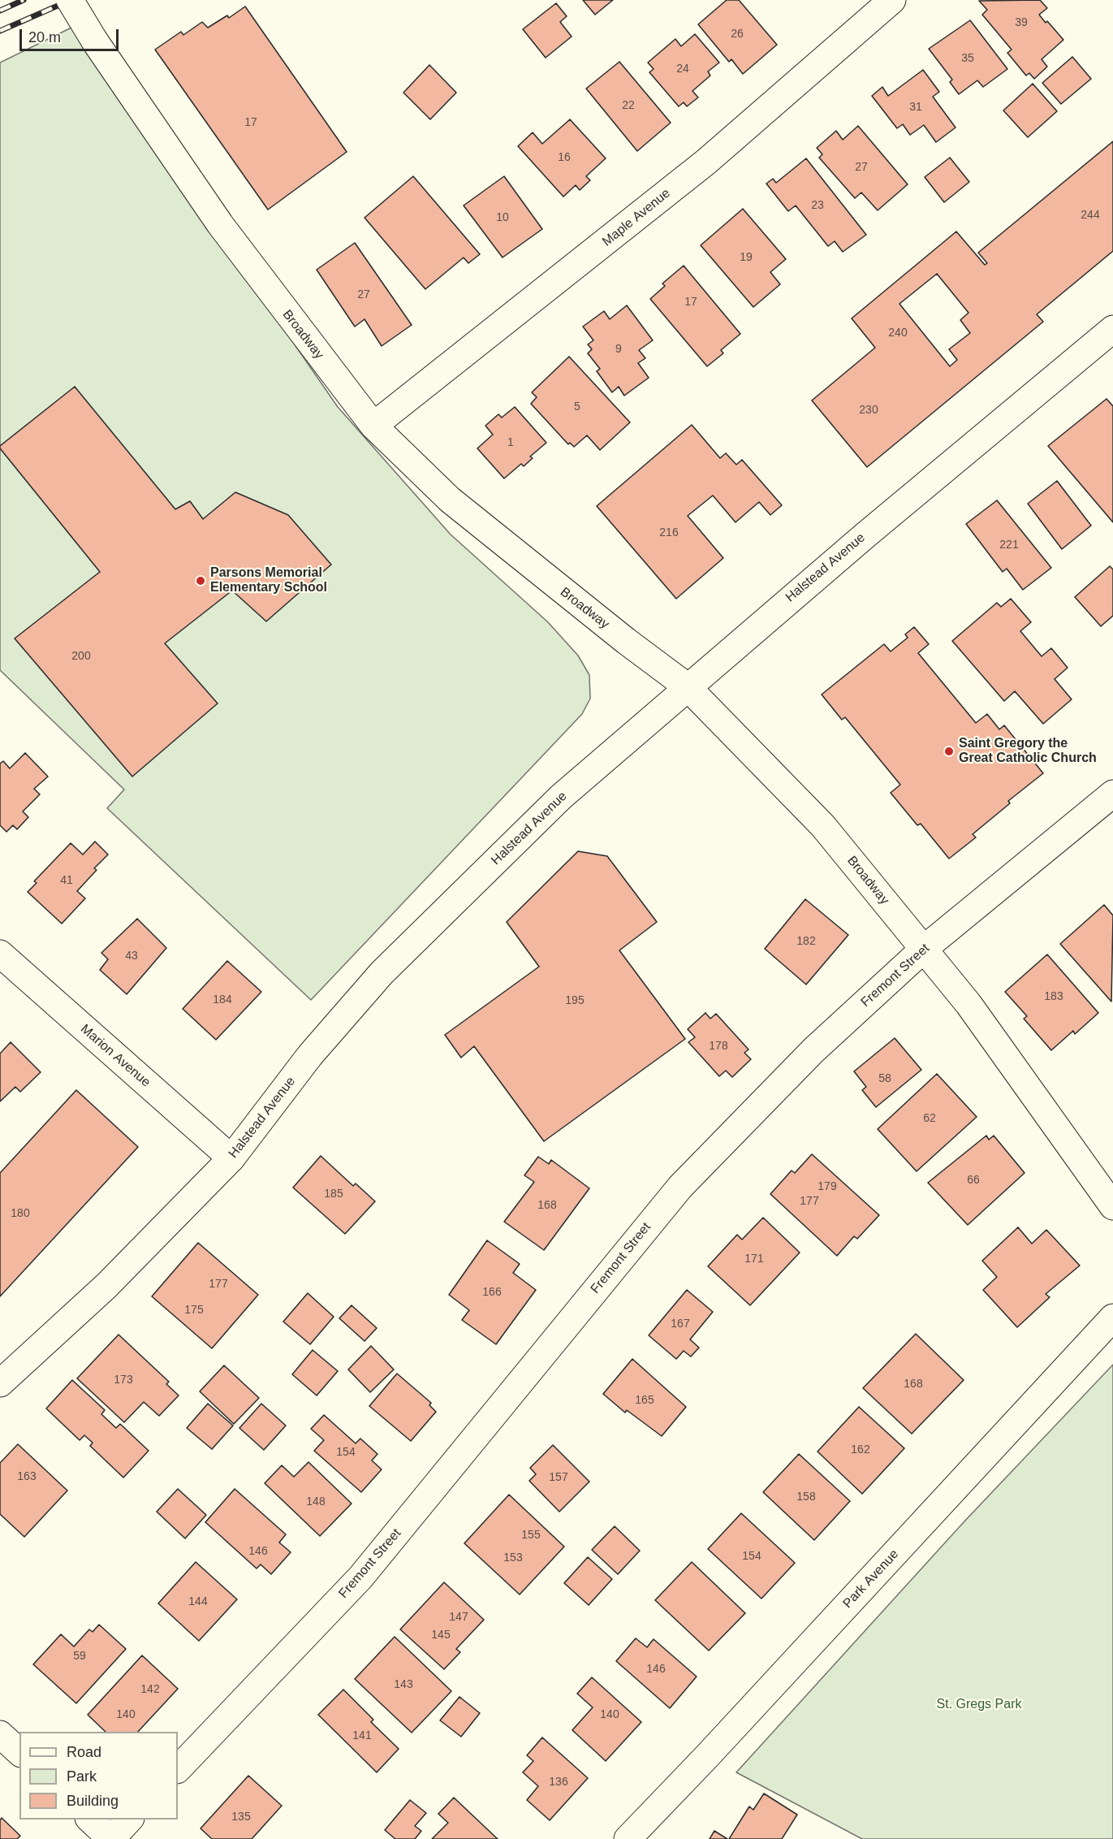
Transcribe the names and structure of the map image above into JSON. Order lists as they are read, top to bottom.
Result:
{
  "streets": {
    "street": [
      "Maple Avenue",
      "Broadway",
      "Halstead Avenue",
      "Fremont Street",
      "Marion Avenue",
      "Park Avenue"
    ]
  },
  "crossings": [
    ["Maple Avenue", "Broadway"],
    ["Broadway", "Halstead Avenue"],
    ["Broadway", "Fremont Street"],
    ["Halstead Avenue", "Marion Avenue"]
  ],
  "parks": ["St. Gregs Park"],
  "places": ["Parsons Memorial Elementary School", "Saint Gregory the Great Catholic Church"],
  "house_numbers": [
    "39",
    "26",
    "35",
    "24",
    "22",
    "31",
    "17",
    "16",
    "27",
    "23",
    "244",
    "10",
    "19",
    "27",
    "17",
    "240",
    "9",
    "5",
    "230",
    "1",
    "216",
    "221",
    "200",
    "41",
    "182",
    "43",
    "183",
    "184",
    "195",
    "178",
    "58",
    "62",
    "66",
    "179",
    "185",
    "177",
    "168",
    "180",
    "171",
    "177",
    "166",
    "175",
    "167",
    "173",
    "168",
    "165",
    "162",
    "154",
    "163",
    "157",
    "158",
    "148",
    "155",
    "146",
    "154",
    "153",
    "144",
    "147",
    "145",
    "59",
    "146",
    "143",
    "142",
    "140",
    "140",
    "141",
    "136",
    "135"
  ],
  "legend": ["Road", "Park", "Building"],
  "scale_bar": "20 m"
}
